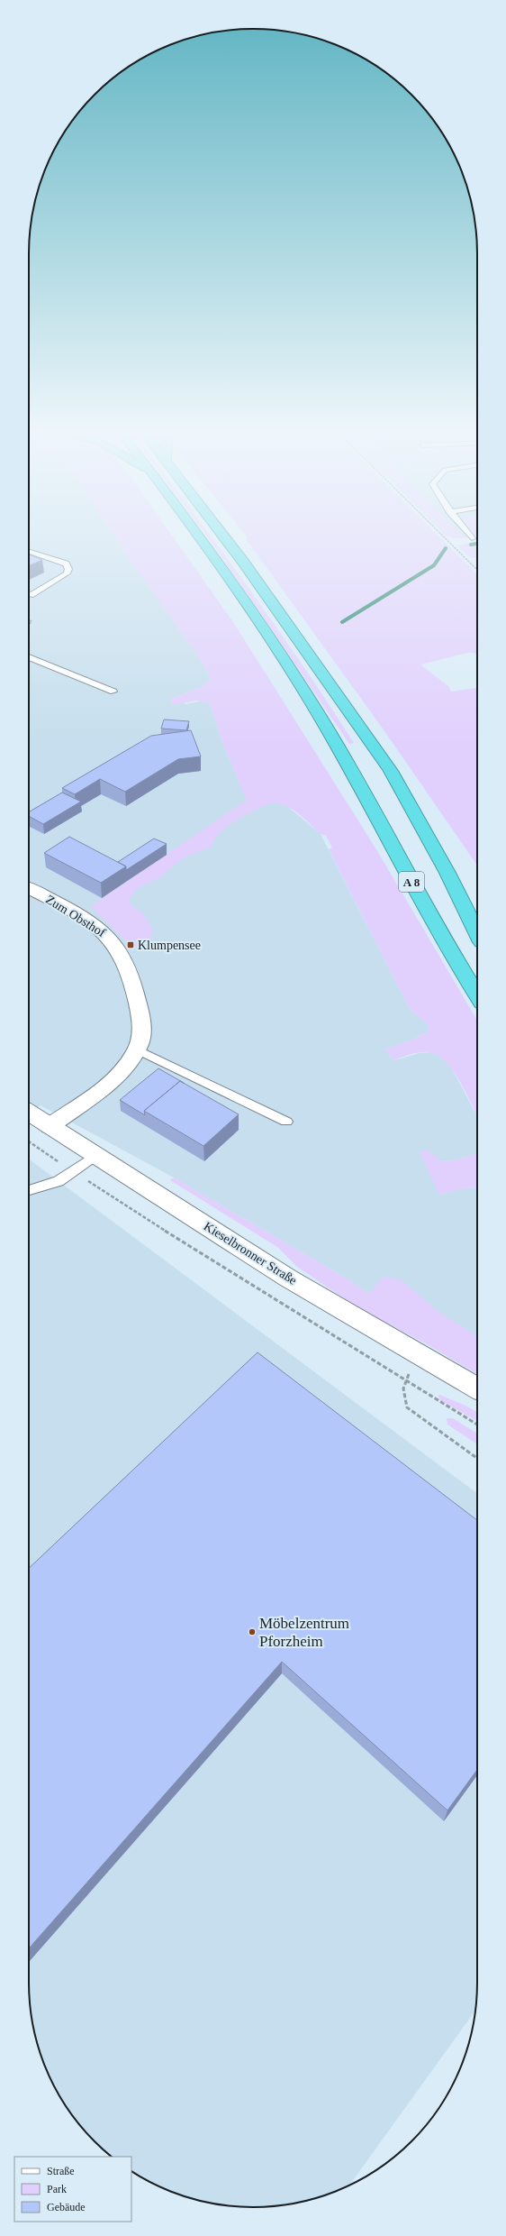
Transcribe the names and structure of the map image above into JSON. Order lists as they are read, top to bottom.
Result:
{
  "streets": {
    "highway": ["A 8"],
    "street": ["Zum Obsthof", "Kieselbronner Straße"]
  },
  "crossings": [
    ["Zum Obsthof", "Kieselbronner Straße"]
  ],
  "places": {
    "transit": ["Klumpensee"],
    "other": ["Möbelzentrum Pforzheim"]
  },
  "legend": ["Straße", "Park", "Gebäude"]
}
